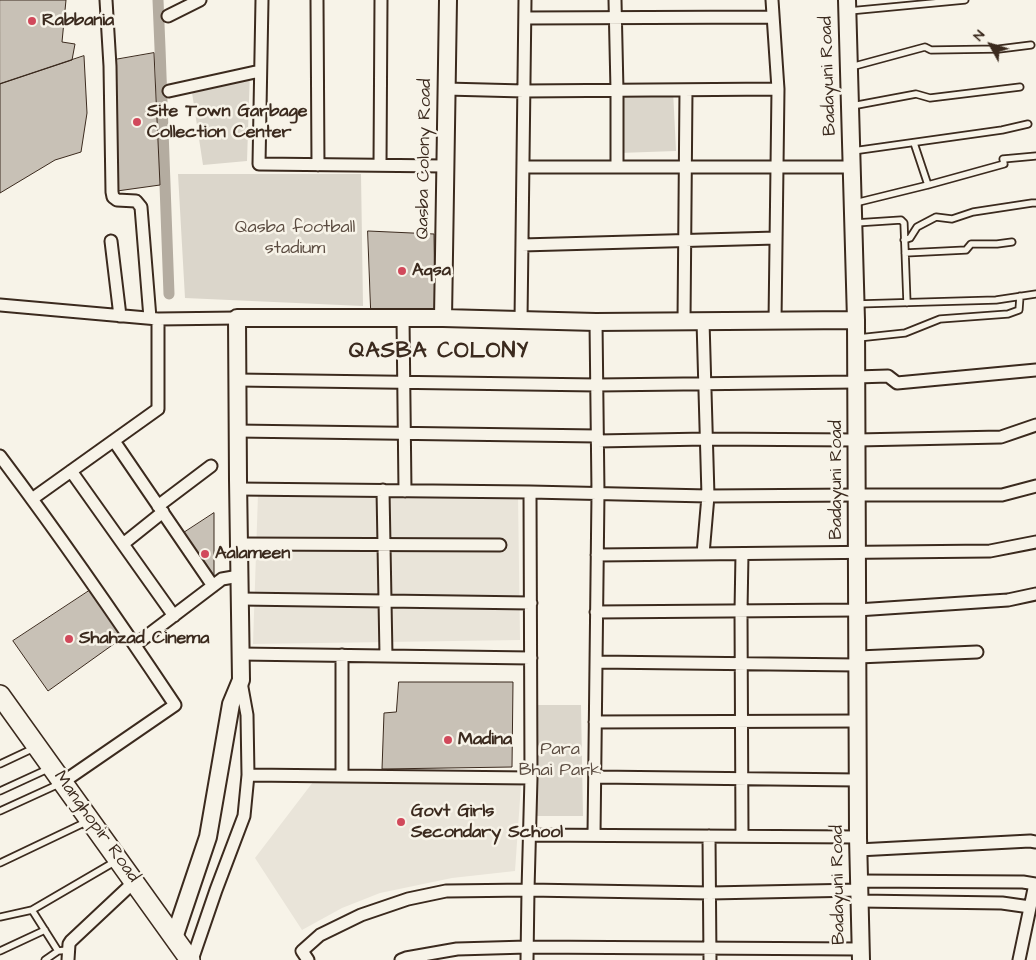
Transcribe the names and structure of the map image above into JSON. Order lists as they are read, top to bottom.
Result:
{
  "streets": {
    "main road": ["Manghopir Road"],
    "street": ["Badayuni Road", "Qasba Colony Road"]
  },
  "districts": ["QASBA COLONY"],
  "parks": ["Qasba football stadium", "Para Bhai Park"],
  "places": [
    "Rabbania",
    "Site Town Garbage Collection Center",
    "Aqsa",
    "Aalameen",
    "Shahzad Cinema",
    "Madina",
    "Govt Girls Secondary School"
  ],
  "north": "top left"
}
